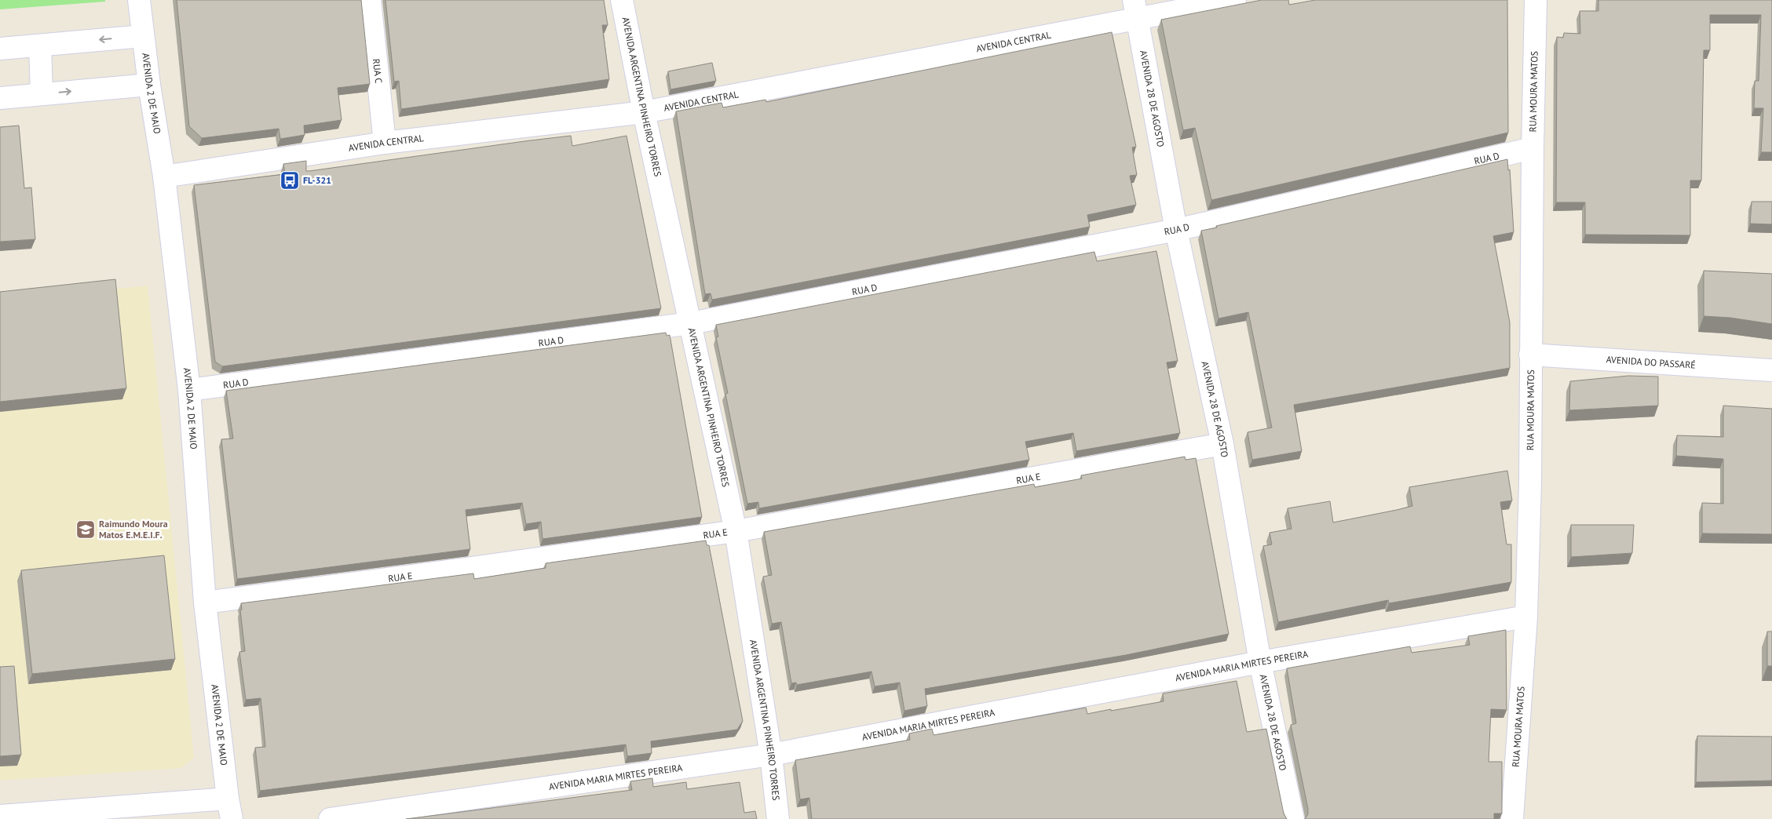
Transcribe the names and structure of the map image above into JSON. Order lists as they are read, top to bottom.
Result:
{
  "streets": {
    "street": [
      "AVENIDA CENTRAL",
      "RUA C",
      "RUA MOURA MATOS",
      "AVENIDA 2 DE MAIO",
      "AVENIDA ARGENTINA PINHEIRO TORRES",
      "AVENIDA 28 DE AGOSTO",
      "RUA D",
      "AVENIDA DO PASSARÉ",
      "RUA E",
      "AVENIDA MARIA MIRTES PEREIRA"
    ]
  },
  "crossings": [
    ["AVENIDA CENTRAL", "RUA C"],
    ["AVENIDA CENTRAL", "AVENIDA 2 DE MAIO"],
    ["AVENIDA CENTRAL", "AVENIDA ARGENTINA PINHEIRO TORRES"],
    ["AVENIDA CENTRAL", "AVENIDA 28 DE AGOSTO"],
    ["RUA MOURA MATOS", "RUA D"],
    ["RUA MOURA MATOS", "AVENIDA DO PASSARÉ"],
    ["RUA MOURA MATOS", "AVENIDA MARIA MIRTES PEREIRA"],
    ["AVENIDA 2 DE MAIO", "RUA D"],
    ["AVENIDA 2 DE MAIO", "RUA E"],
    ["AVENIDA ARGENTINA PINHEIRO TORRES", "RUA D"],
    ["AVENIDA ARGENTINA PINHEIRO TORRES", "RUA E"],
    ["AVENIDA ARGENTINA PINHEIRO TORRES", "AVENIDA MARIA MIRTES PEREIRA"],
    ["AVENIDA 28 DE AGOSTO", "RUA D"],
    ["AVENIDA 28 DE AGOSTO", "RUA E"],
    ["AVENIDA 28 DE AGOSTO", "AVENIDA MARIA MIRTES PEREIRA"]
  ],
  "places": {
    "bus stop": ["FL-321"],
    "school or university": ["Raimundo Moura Matos E.M.E.I.F."]
  }
}
